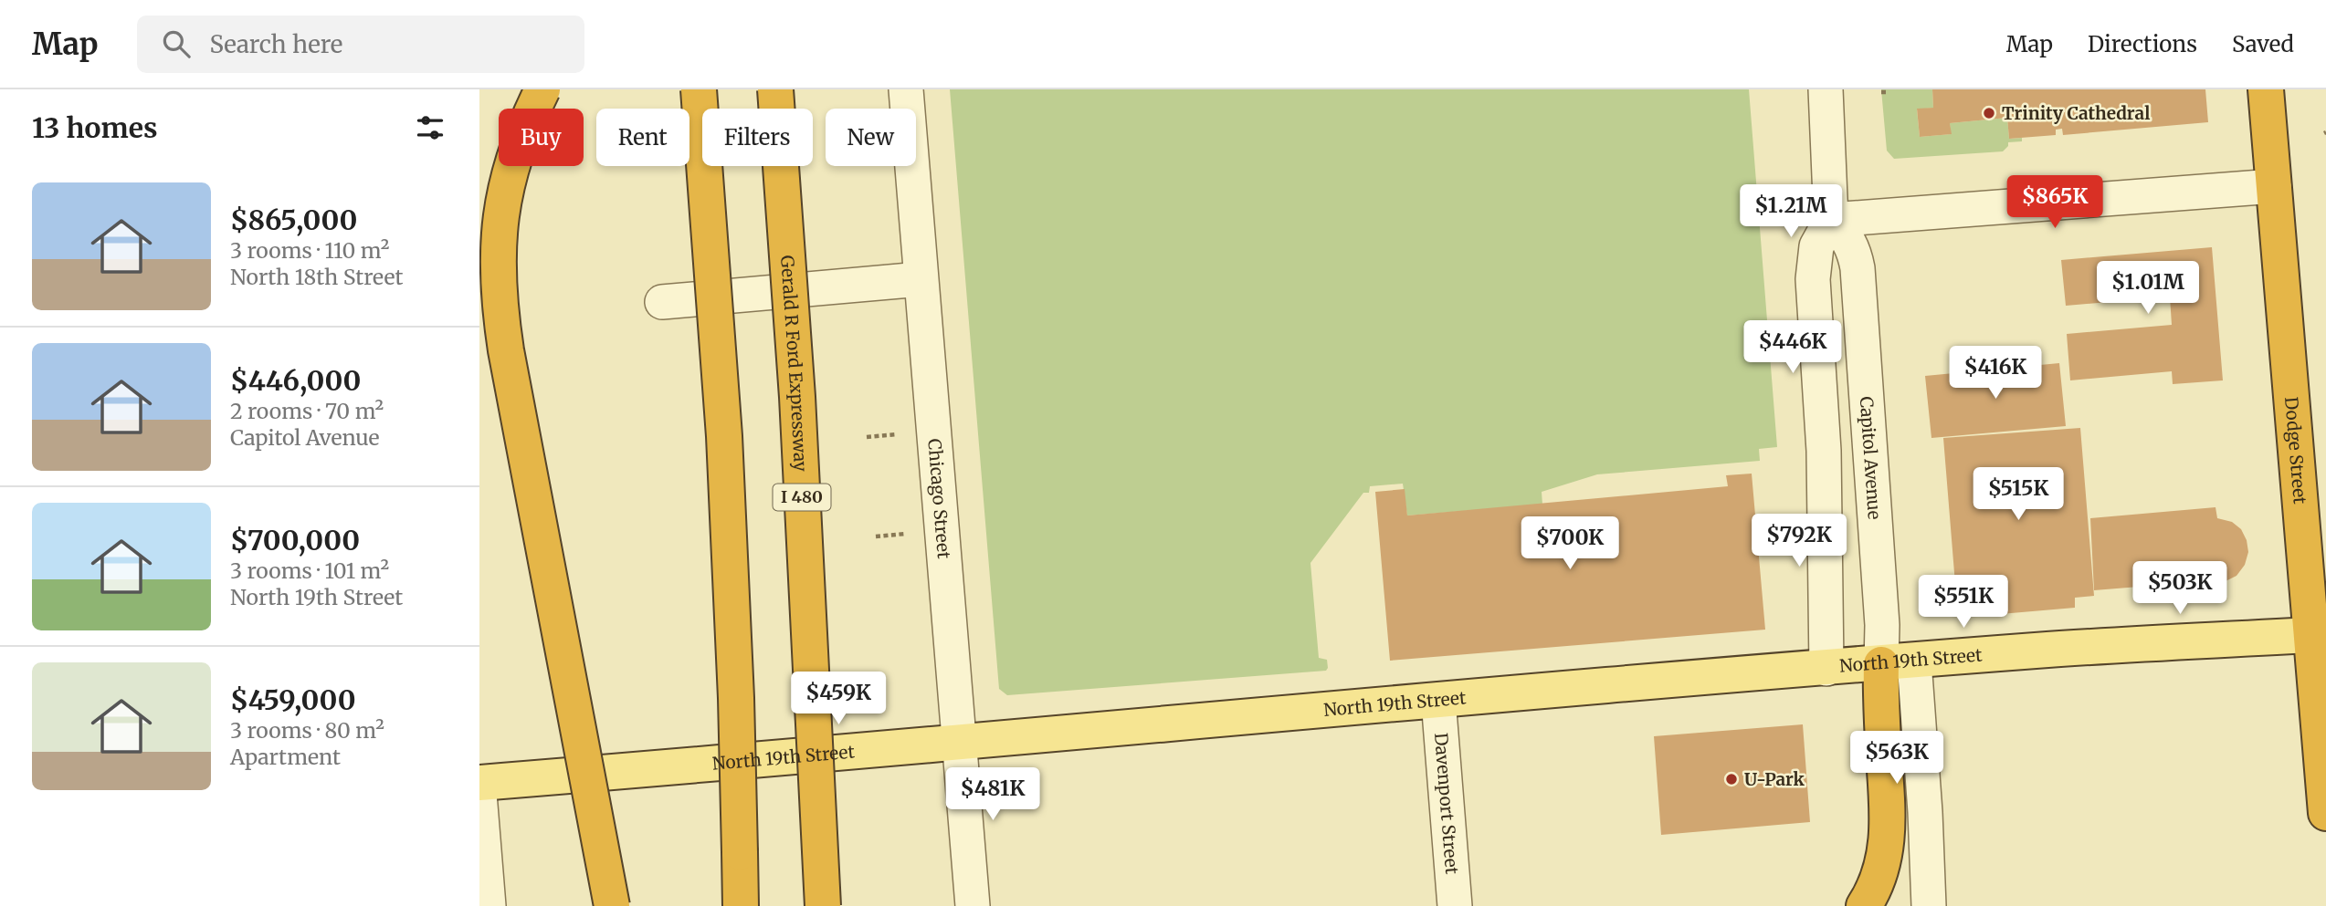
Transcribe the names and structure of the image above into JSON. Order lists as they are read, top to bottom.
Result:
{
  "streets": {
    "highway": ["Gerald R Ford Expressway", "Dodge Street", "I 480"],
    "main road": ["North 19th Street"],
    "street": ["Capitol Avenue", "Chicago Street", "Davenport Street"]
  },
  "crossings": [
    ["Dodge Street", "North 19th Street"],
    ["Capitol Avenue", "North 19th Street"],
    ["Chicago Street", "North 19th Street"],
    ["North 19th Street", "Davenport Street"]
  ],
  "places": ["Trinity Cathedral", "U-Park"],
  "page": {
    "header": "Map",
    "search": "Search here",
    "nav": ["Map", "Directions", "Saved"],
    "heading": "13 homes",
    "chip": [
      "Buy",
      "Rent",
      "Filters",
      "New"
    ],
    "list": [
      {
        "name": "$865,000",
        "note": "3 rooms · 110 m² · North 18th Street"
      },
      {
        "name": "$446,000",
        "note": "2 rooms · 70 m² · Capitol Avenue"
      },
      {
        "name": "$700,000",
        "note": "3 rooms · 101 m² · North 19th Street"
      },
      {
        "name": "$459,000",
        "note": "3 rooms · 80 m² · Apartment"
      }
    ],
    "price": [
      "$865K",
      "$1.21M",
      "$1.01M",
      "$446K",
      "$416K",
      "$515K",
      "$792K",
      "$700K",
      "$503K",
      "$551K",
      "$459K",
      "$563K",
      "$481K"
    ]
  }
}
